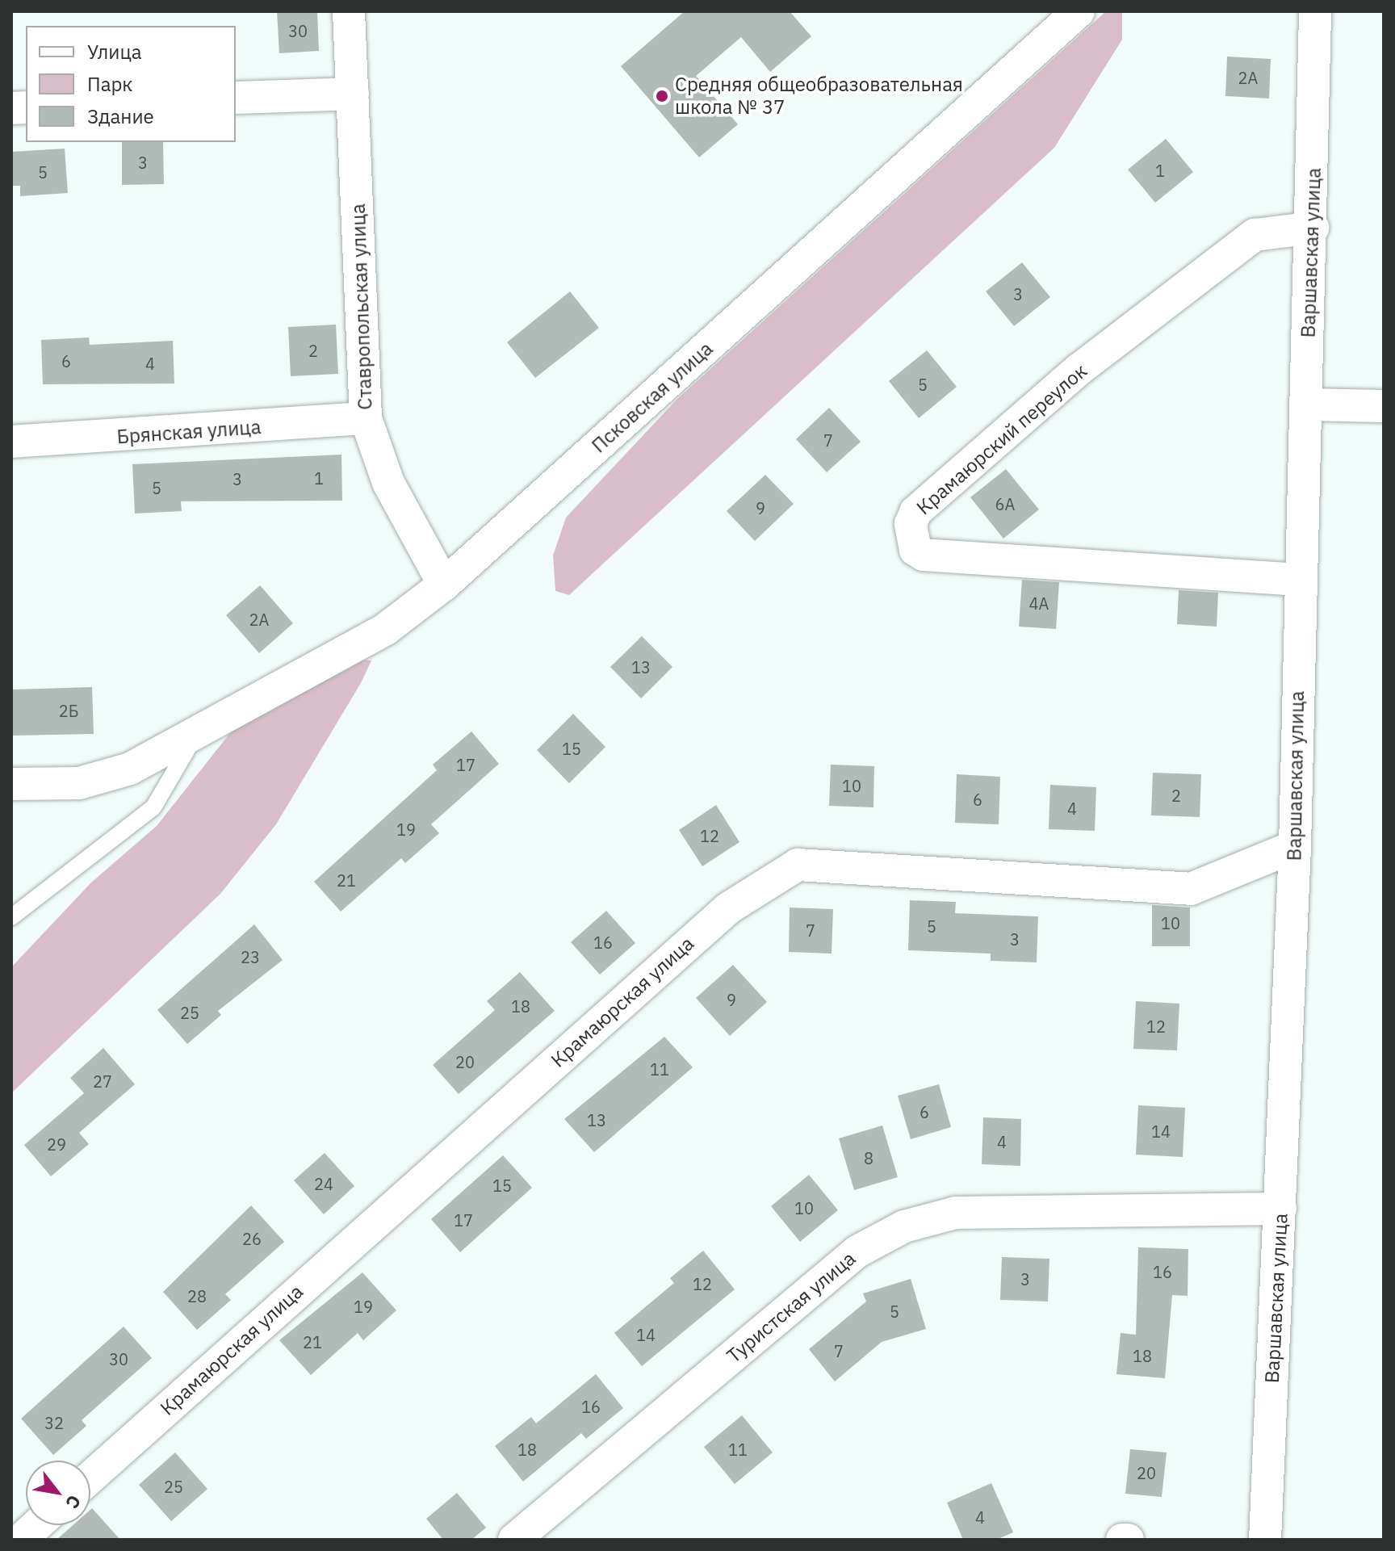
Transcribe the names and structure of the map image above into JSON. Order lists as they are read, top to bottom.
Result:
{
  "streets": {
    "street": [
      "Варшавская улица",
      "Ставропольская улица",
      "Псковская улица",
      "Брянская улица",
      "Крамаюрский переулок",
      "Крамаюрская улица",
      "Туристская улица"
    ]
  },
  "crossings": [
    ["Варшавская улица", "Крамаюрский переулок"],
    ["Варшавская улица", "Крамаюрская улица"],
    ["Варшавская улица", "Туристская улица"],
    ["Ставропольская улица", "Псковская улица"],
    ["Ставропольская улица", "Брянская улица"]
  ],
  "places": ["Средняя общеобразовательная школа № 37"],
  "house_numbers": [
    "30",
    "2А",
    "3",
    "1",
    "5",
    "3",
    "2",
    "6",
    "4",
    "5",
    "7",
    "1",
    "3",
    "5",
    "6А",
    "9",
    "4А",
    "2А",
    "13",
    "2Б",
    "15",
    "17",
    "10",
    "2",
    "6",
    "4",
    "19",
    "12",
    "21",
    "10",
    "5",
    "7",
    "3",
    "16",
    "23",
    "9",
    "18",
    "25",
    "12",
    "20",
    "11",
    "27",
    "6",
    "13",
    "14",
    "4",
    "29",
    "8",
    "24",
    "15",
    "10",
    "17",
    "26",
    "16",
    "3",
    "12",
    "28",
    "19",
    "5",
    "14",
    "21",
    "7",
    "18",
    "30",
    "16",
    "32",
    "18",
    "11",
    "20",
    "25",
    "4"
  ],
  "legend": ["Улица", "Парк", "Здание"],
  "north": "bottom right"
}
